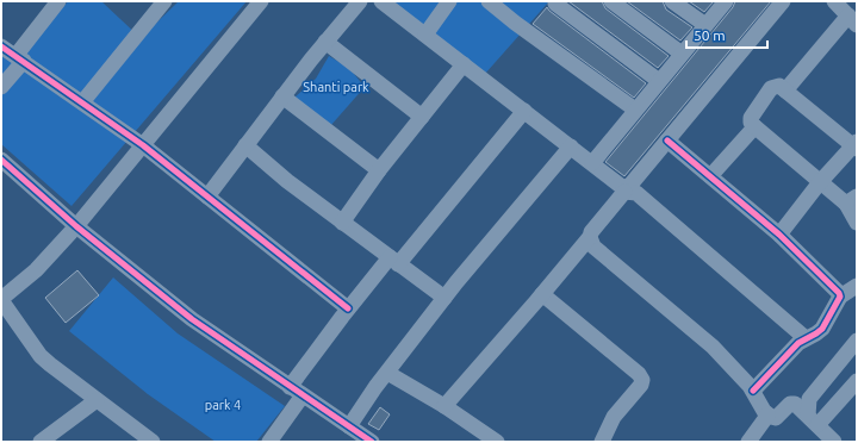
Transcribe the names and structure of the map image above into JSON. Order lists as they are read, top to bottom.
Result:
{
  "parks": ["Shanti park", "park 4"],
  "scale_bar": "50 m"
}
